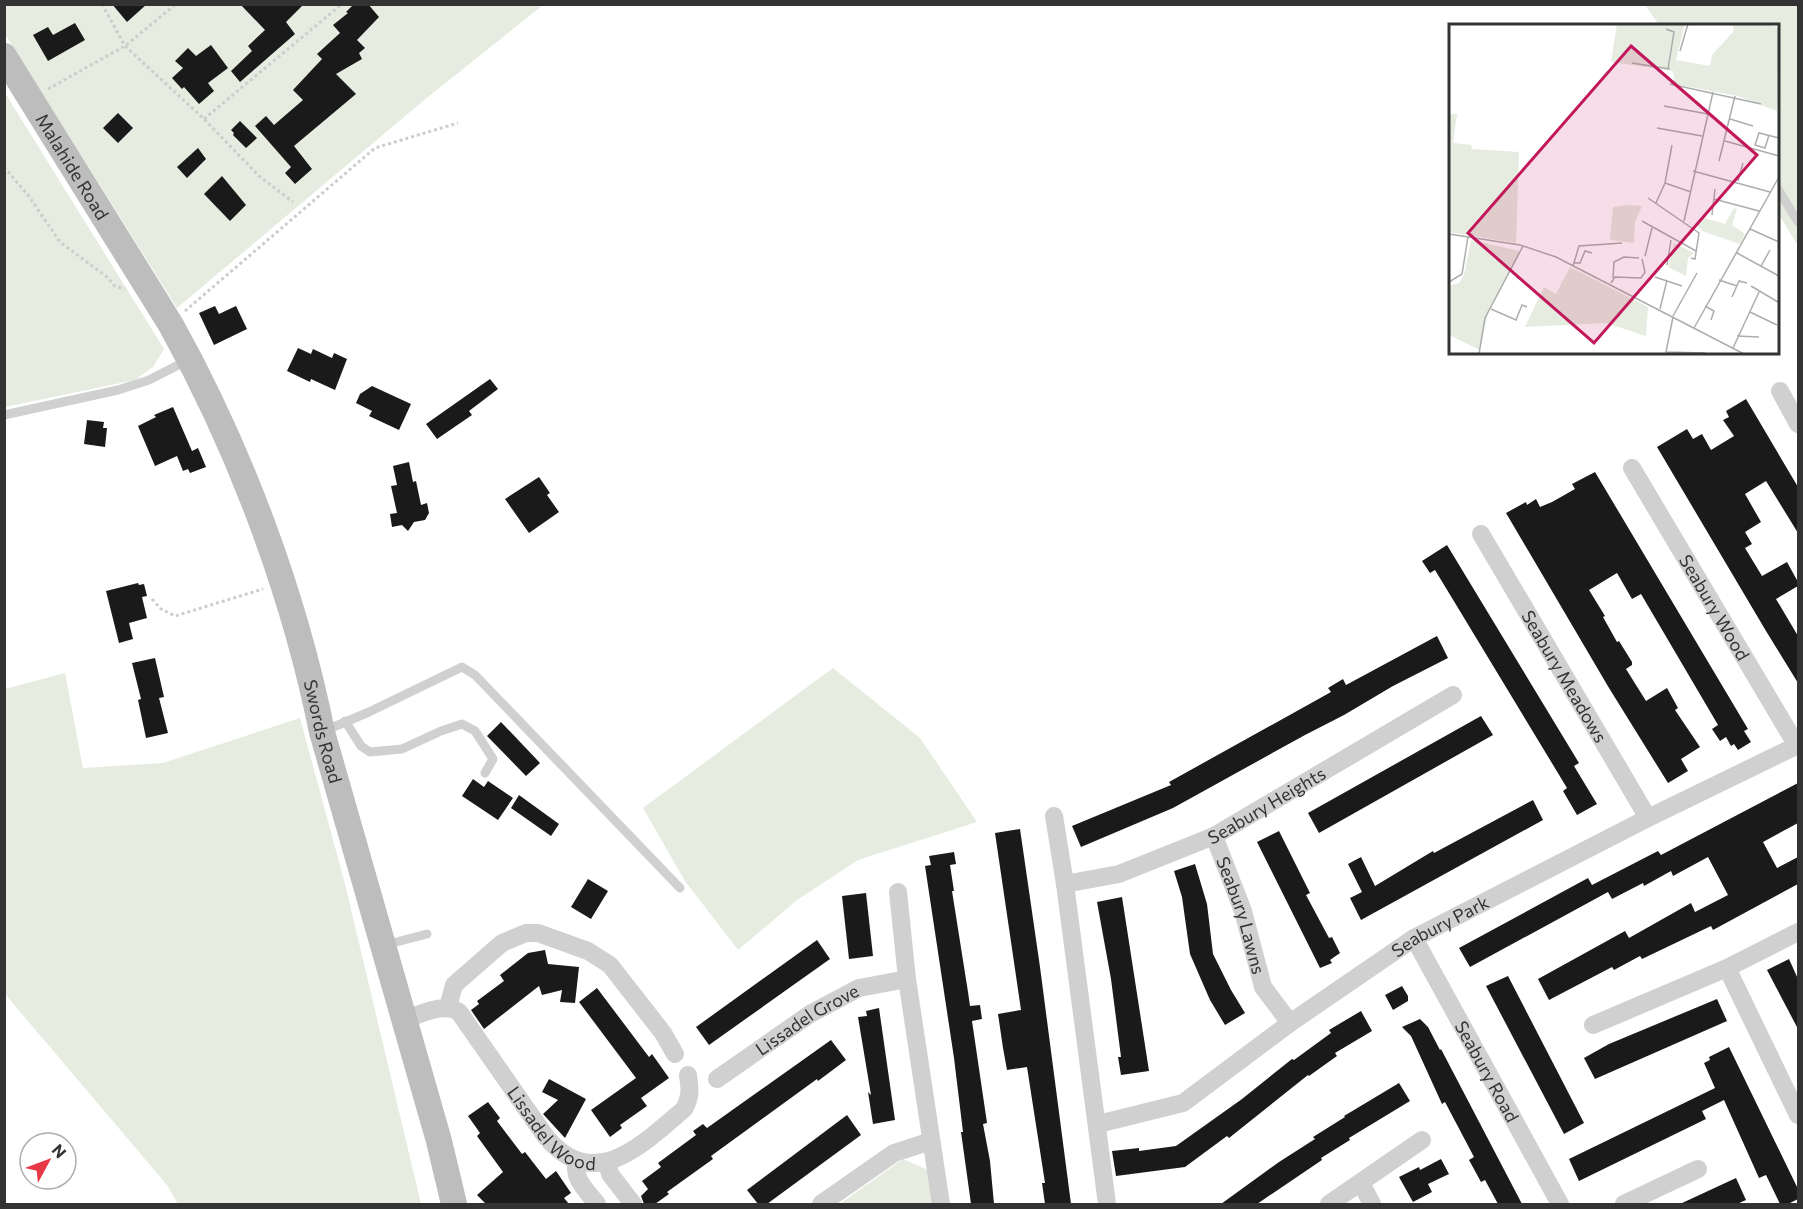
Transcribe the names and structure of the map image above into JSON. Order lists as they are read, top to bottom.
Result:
{
  "streets": {
    "main road": ["Malahide Road", "Swords Road"],
    "street": [
      "Seabury Wood",
      "Seabury Meadows",
      "Seabury Heights",
      "Seabury Lawns",
      "Seabury Park",
      "Lissadel Grove",
      "Seabury Road",
      "Lissadel Wood"
    ]
  },
  "crossings": [
    ["Malahide Road", "Swords Road"],
    ["Seabury Wood", "Seabury Park"],
    ["Seabury Meadows", "Seabury Park"],
    ["Seabury Heights", "Seabury Lawns"],
    ["Seabury Lawns", "Seabury Park"],
    ["Seabury Park", "Seabury Road"]
  ],
  "north": "top right"
}
